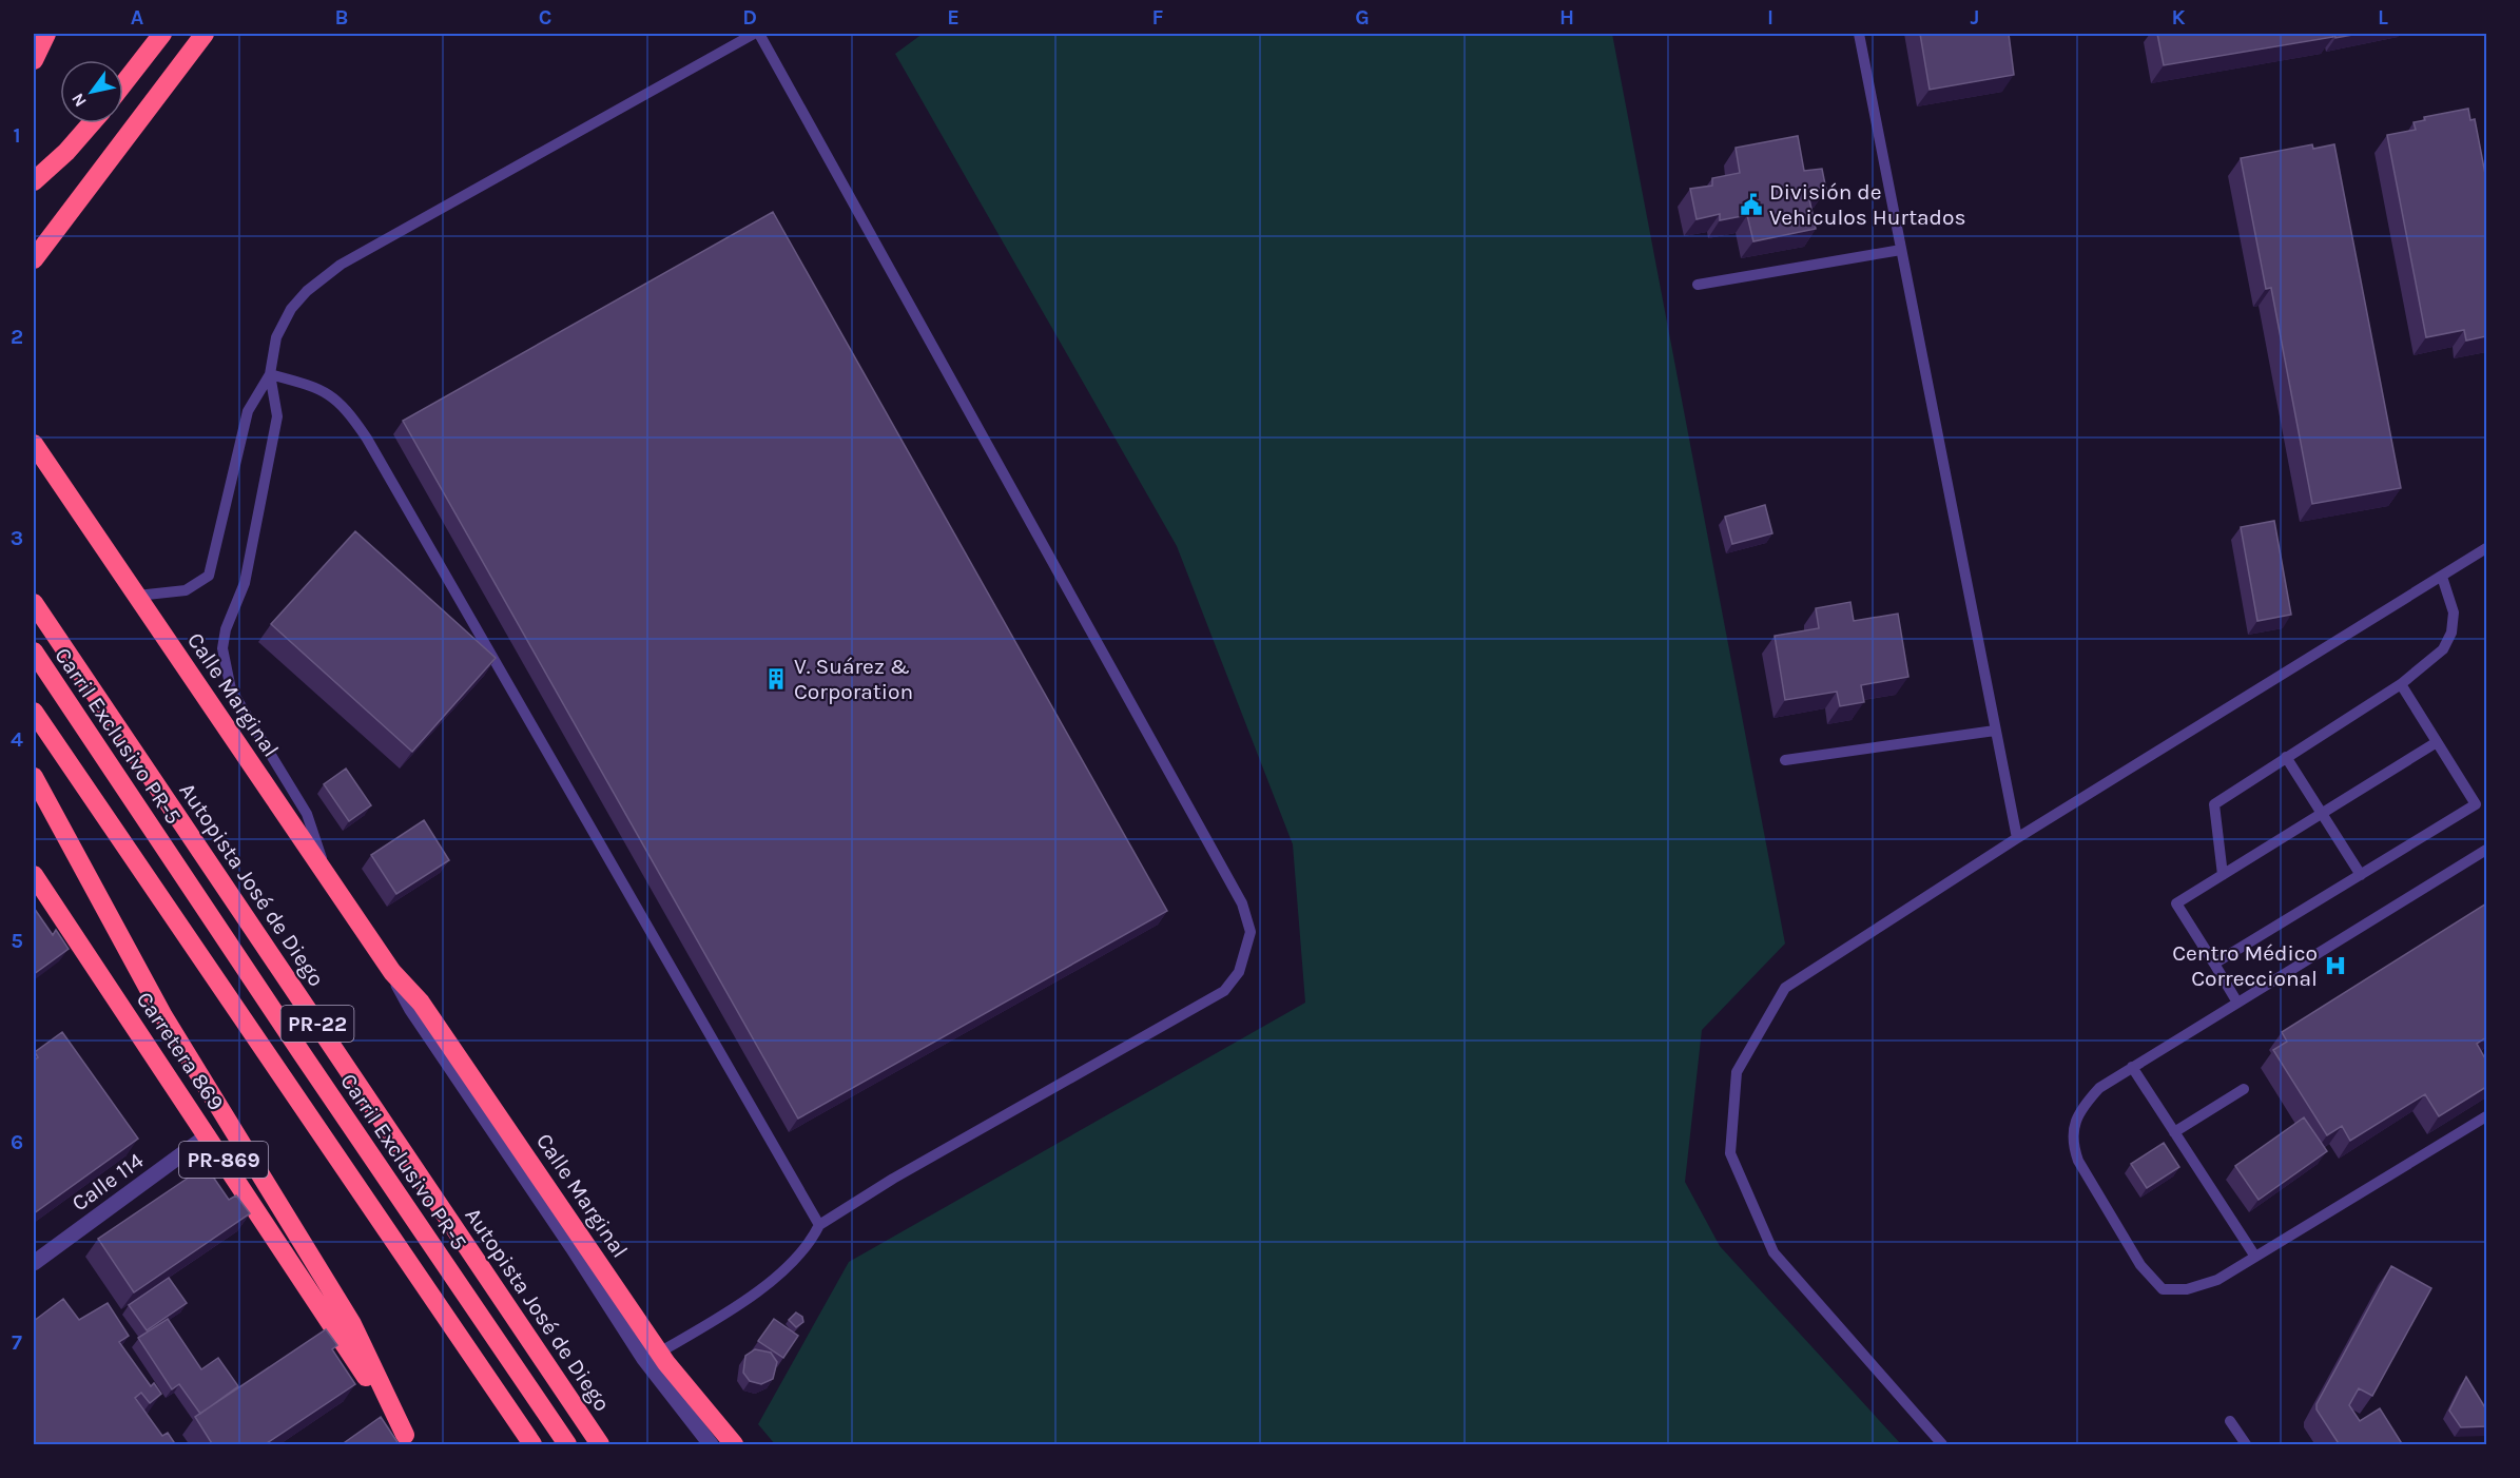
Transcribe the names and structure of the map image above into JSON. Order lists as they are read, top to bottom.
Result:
{
  "streets": {
    "highway": [
      "Calle Marginal",
      "Carril Exclusivo PR-5",
      "Autopista José de Diego",
      "PR-22",
      "Carretera 869",
      "PR-869"
    ],
    "street": ["Calle 114"]
  },
  "crossings": [
    ["Carretera 869", "Calle 114"]
  ],
  "places": {
    "public building": ["División de Vehiculos Hurtados"],
    "building": ["V. Suárez & Corporation"],
    "hospital": ["Centro Médico Correccional"]
  },
  "north": "bottom left",
  "grid": {
    "columns": [
      "A",
      "B",
      "C",
      "D",
      "E",
      "F",
      "G",
      "H",
      "I",
      "J",
      "K",
      "L"
    ],
    "rows": [
      "1",
      "2",
      "3",
      "4",
      "5",
      "6",
      "7"
    ]
  }
}
